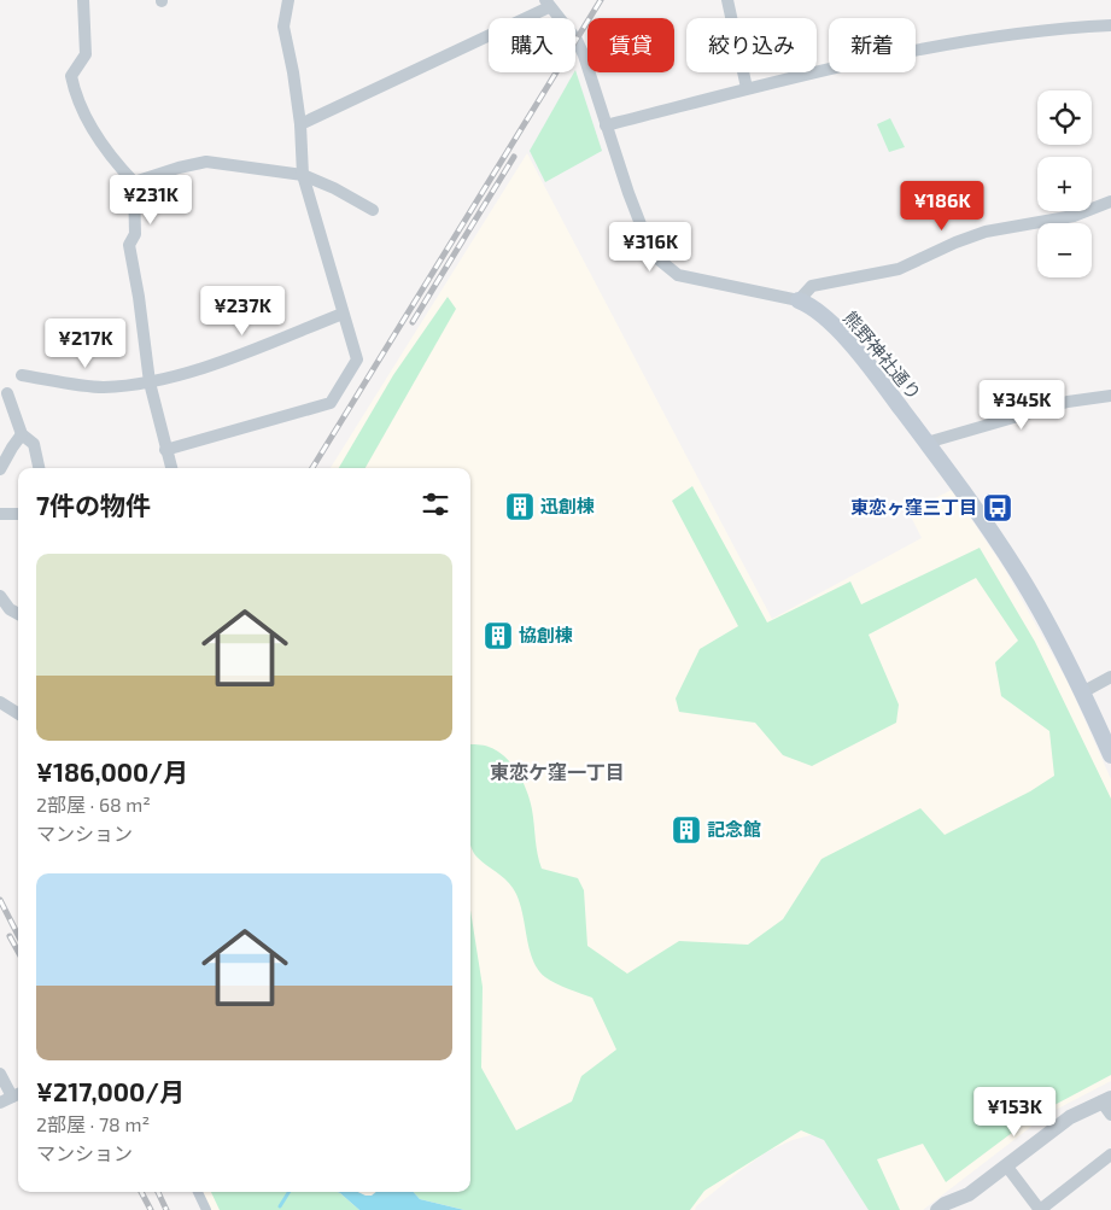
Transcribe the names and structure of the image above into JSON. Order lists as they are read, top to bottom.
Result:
{
  "streets": {
    "main road": ["熊野神社通り"]
  },
  "districts": ["東恋ケ窪一丁目"],
  "places": {
    "building": ["迅創棟", "協創棟", "記念館"],
    "bus stop": ["東恋ヶ窪三丁目"]
  },
  "page": {
    "chip": [
      "購入",
      "賃貸",
      "絞り込み",
      "新着"
    ],
    "map_buttons": ["+", "−"],
    "price": [
      "¥231K",
      "¥186K",
      "¥316K",
      "¥237K",
      "¥217K",
      "¥345K",
      "¥153K"
    ],
    "heading": "7件の物件",
    "list": [
      {
        "name": "¥186,000/月",
        "note": "2部屋 · 68 m² · マンション"
      },
      {
        "name": "¥217,000/月",
        "note": "2部屋 · 78 m² · マンション"
      }
    ]
  }
}
